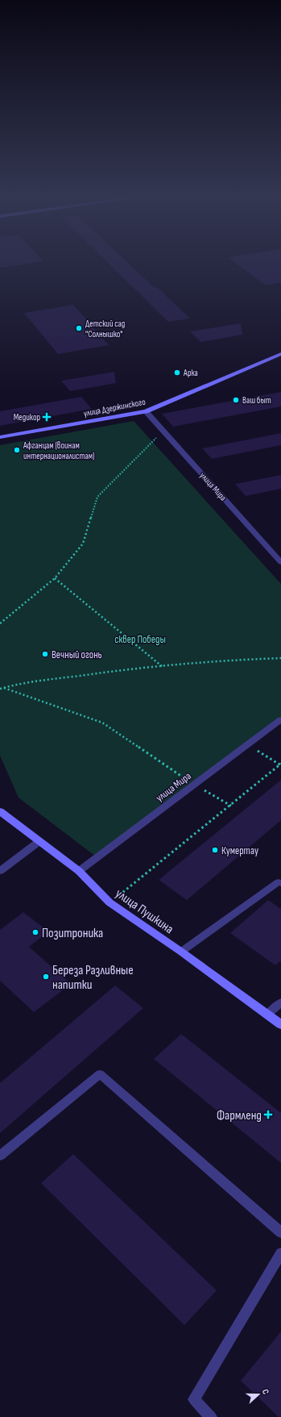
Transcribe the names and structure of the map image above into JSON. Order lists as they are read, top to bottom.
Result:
{
  "streets": {
    "main road": ["улица Дзержинского", "улица Пушкина"],
    "street": ["улица Мира"]
  },
  "crossings": [
    ["улица Дзержинского", "улица Мира"],
    ["улица Мира", "улица Пушкина"]
  ],
  "parks": ["сквер Победы"],
  "places": {
    "other": [
      "Детский сад \"Солнышко\"",
      "Арка",
      "Ваш быт",
      "Афганцам (воинам интернационалистам)",
      "Вечный огонь",
      "Кумертау",
      "Позитроника",
      "Береза Разливные напитки"
    ],
    "health": ["Медикор", "Фармленд"]
  },
  "north": "right"
}
